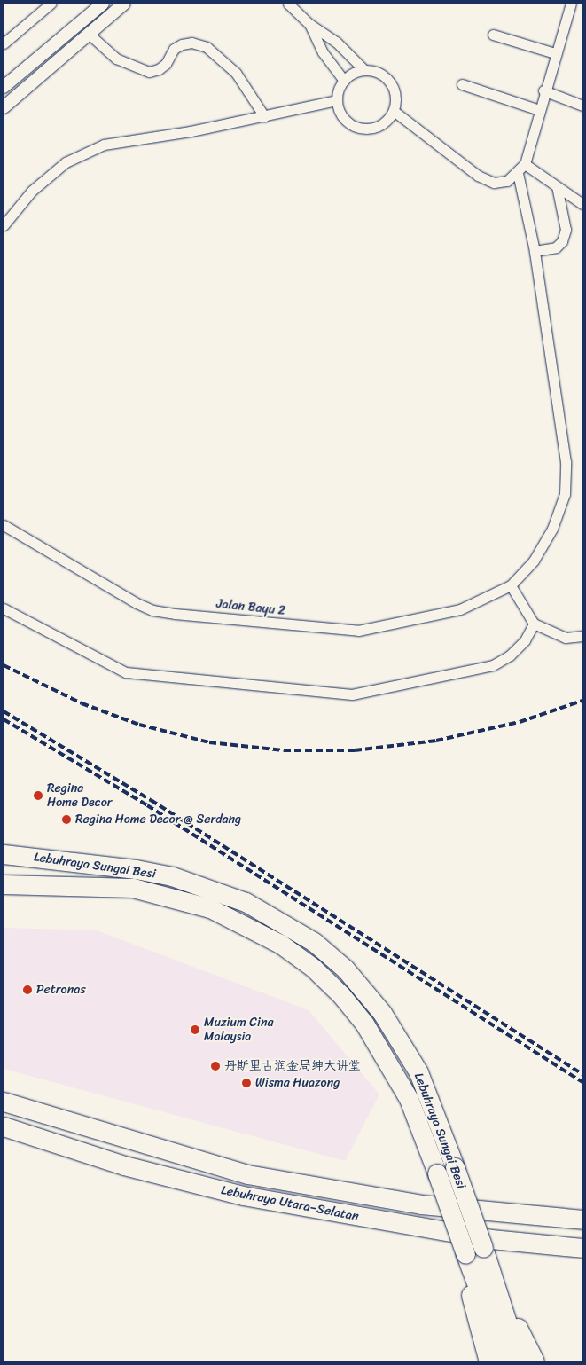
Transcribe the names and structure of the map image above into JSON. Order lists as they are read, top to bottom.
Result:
{
  "streets": {
    "highway": ["Lebuhraya Sungai Besi", "Lebuhraya Utara–Selatan"],
    "street": ["Jalan Bayu 2"]
  },
  "places": [
    "Regina Home Decor",
    "Regina Home Decor @ Serdang",
    "Petronas",
    "Muzium Cina Malaysia",
    "丹斯里古润金局绅大讲堂",
    "Wisma Huazong"
  ]
}
